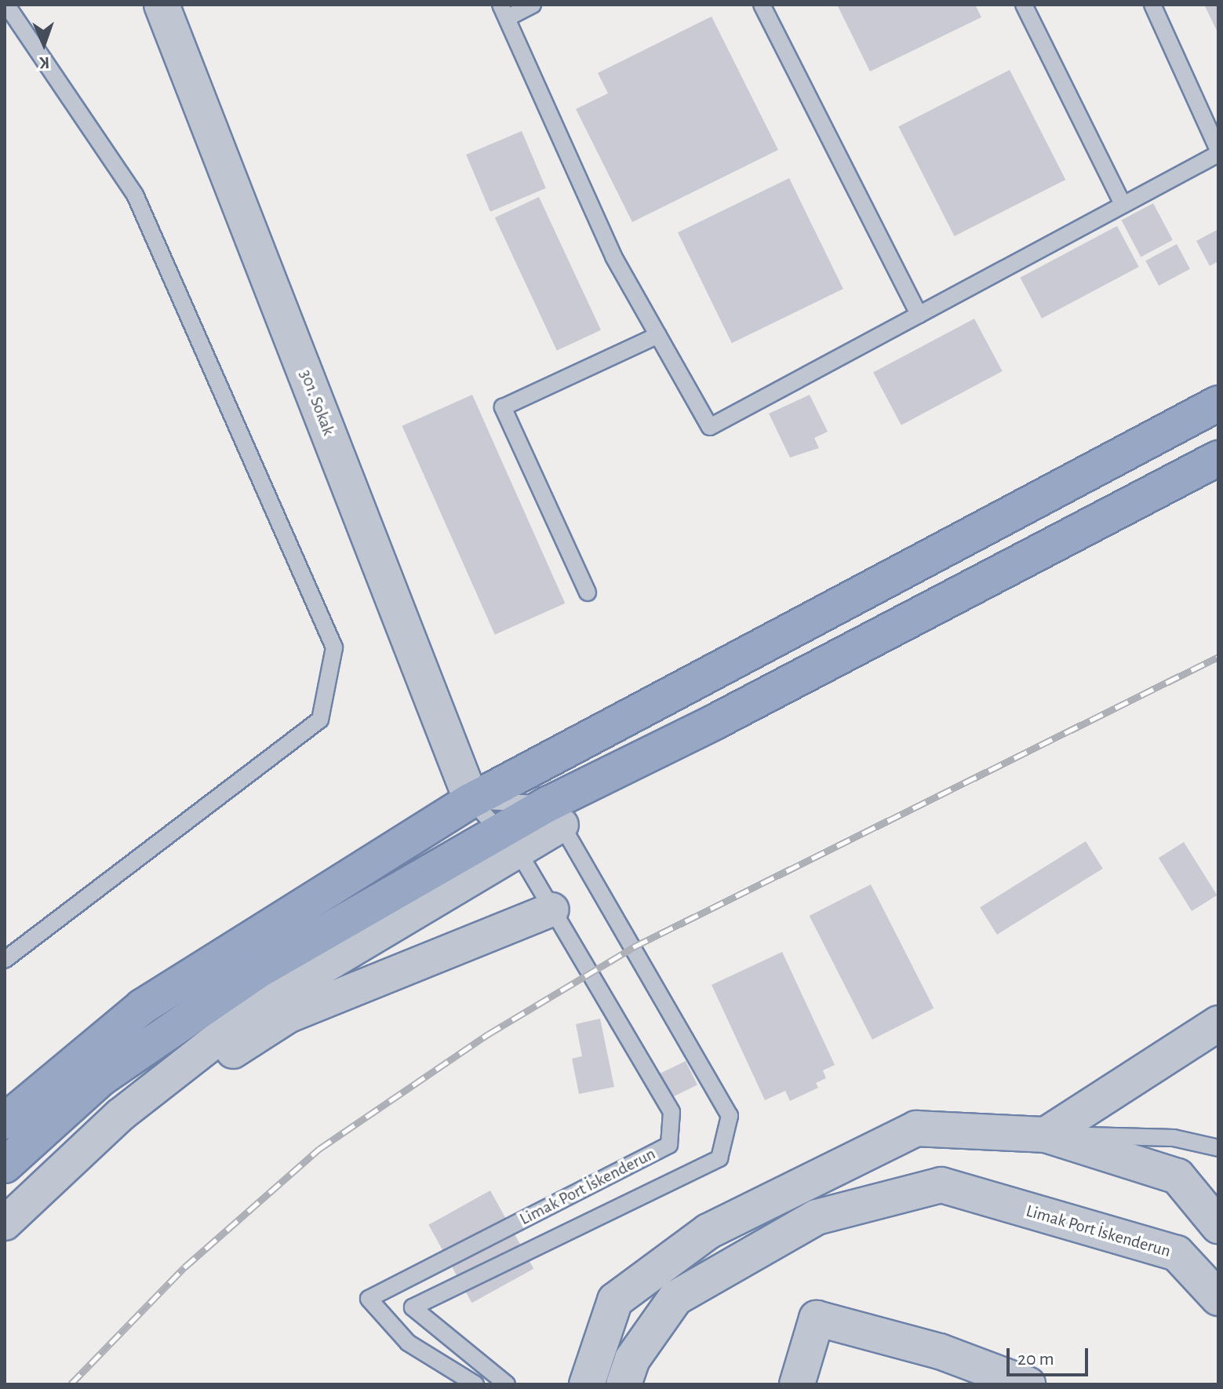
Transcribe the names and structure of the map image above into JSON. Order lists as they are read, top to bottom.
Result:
{
  "streets": {
    "street": ["301. Sokak", "Limak Port İskenderun"]
  },
  "crossings": [
    ["301. Sokak", "Limak Port İskenderun"]
  ],
  "scale_bar": "20 m",
  "north": "bottom"
}
